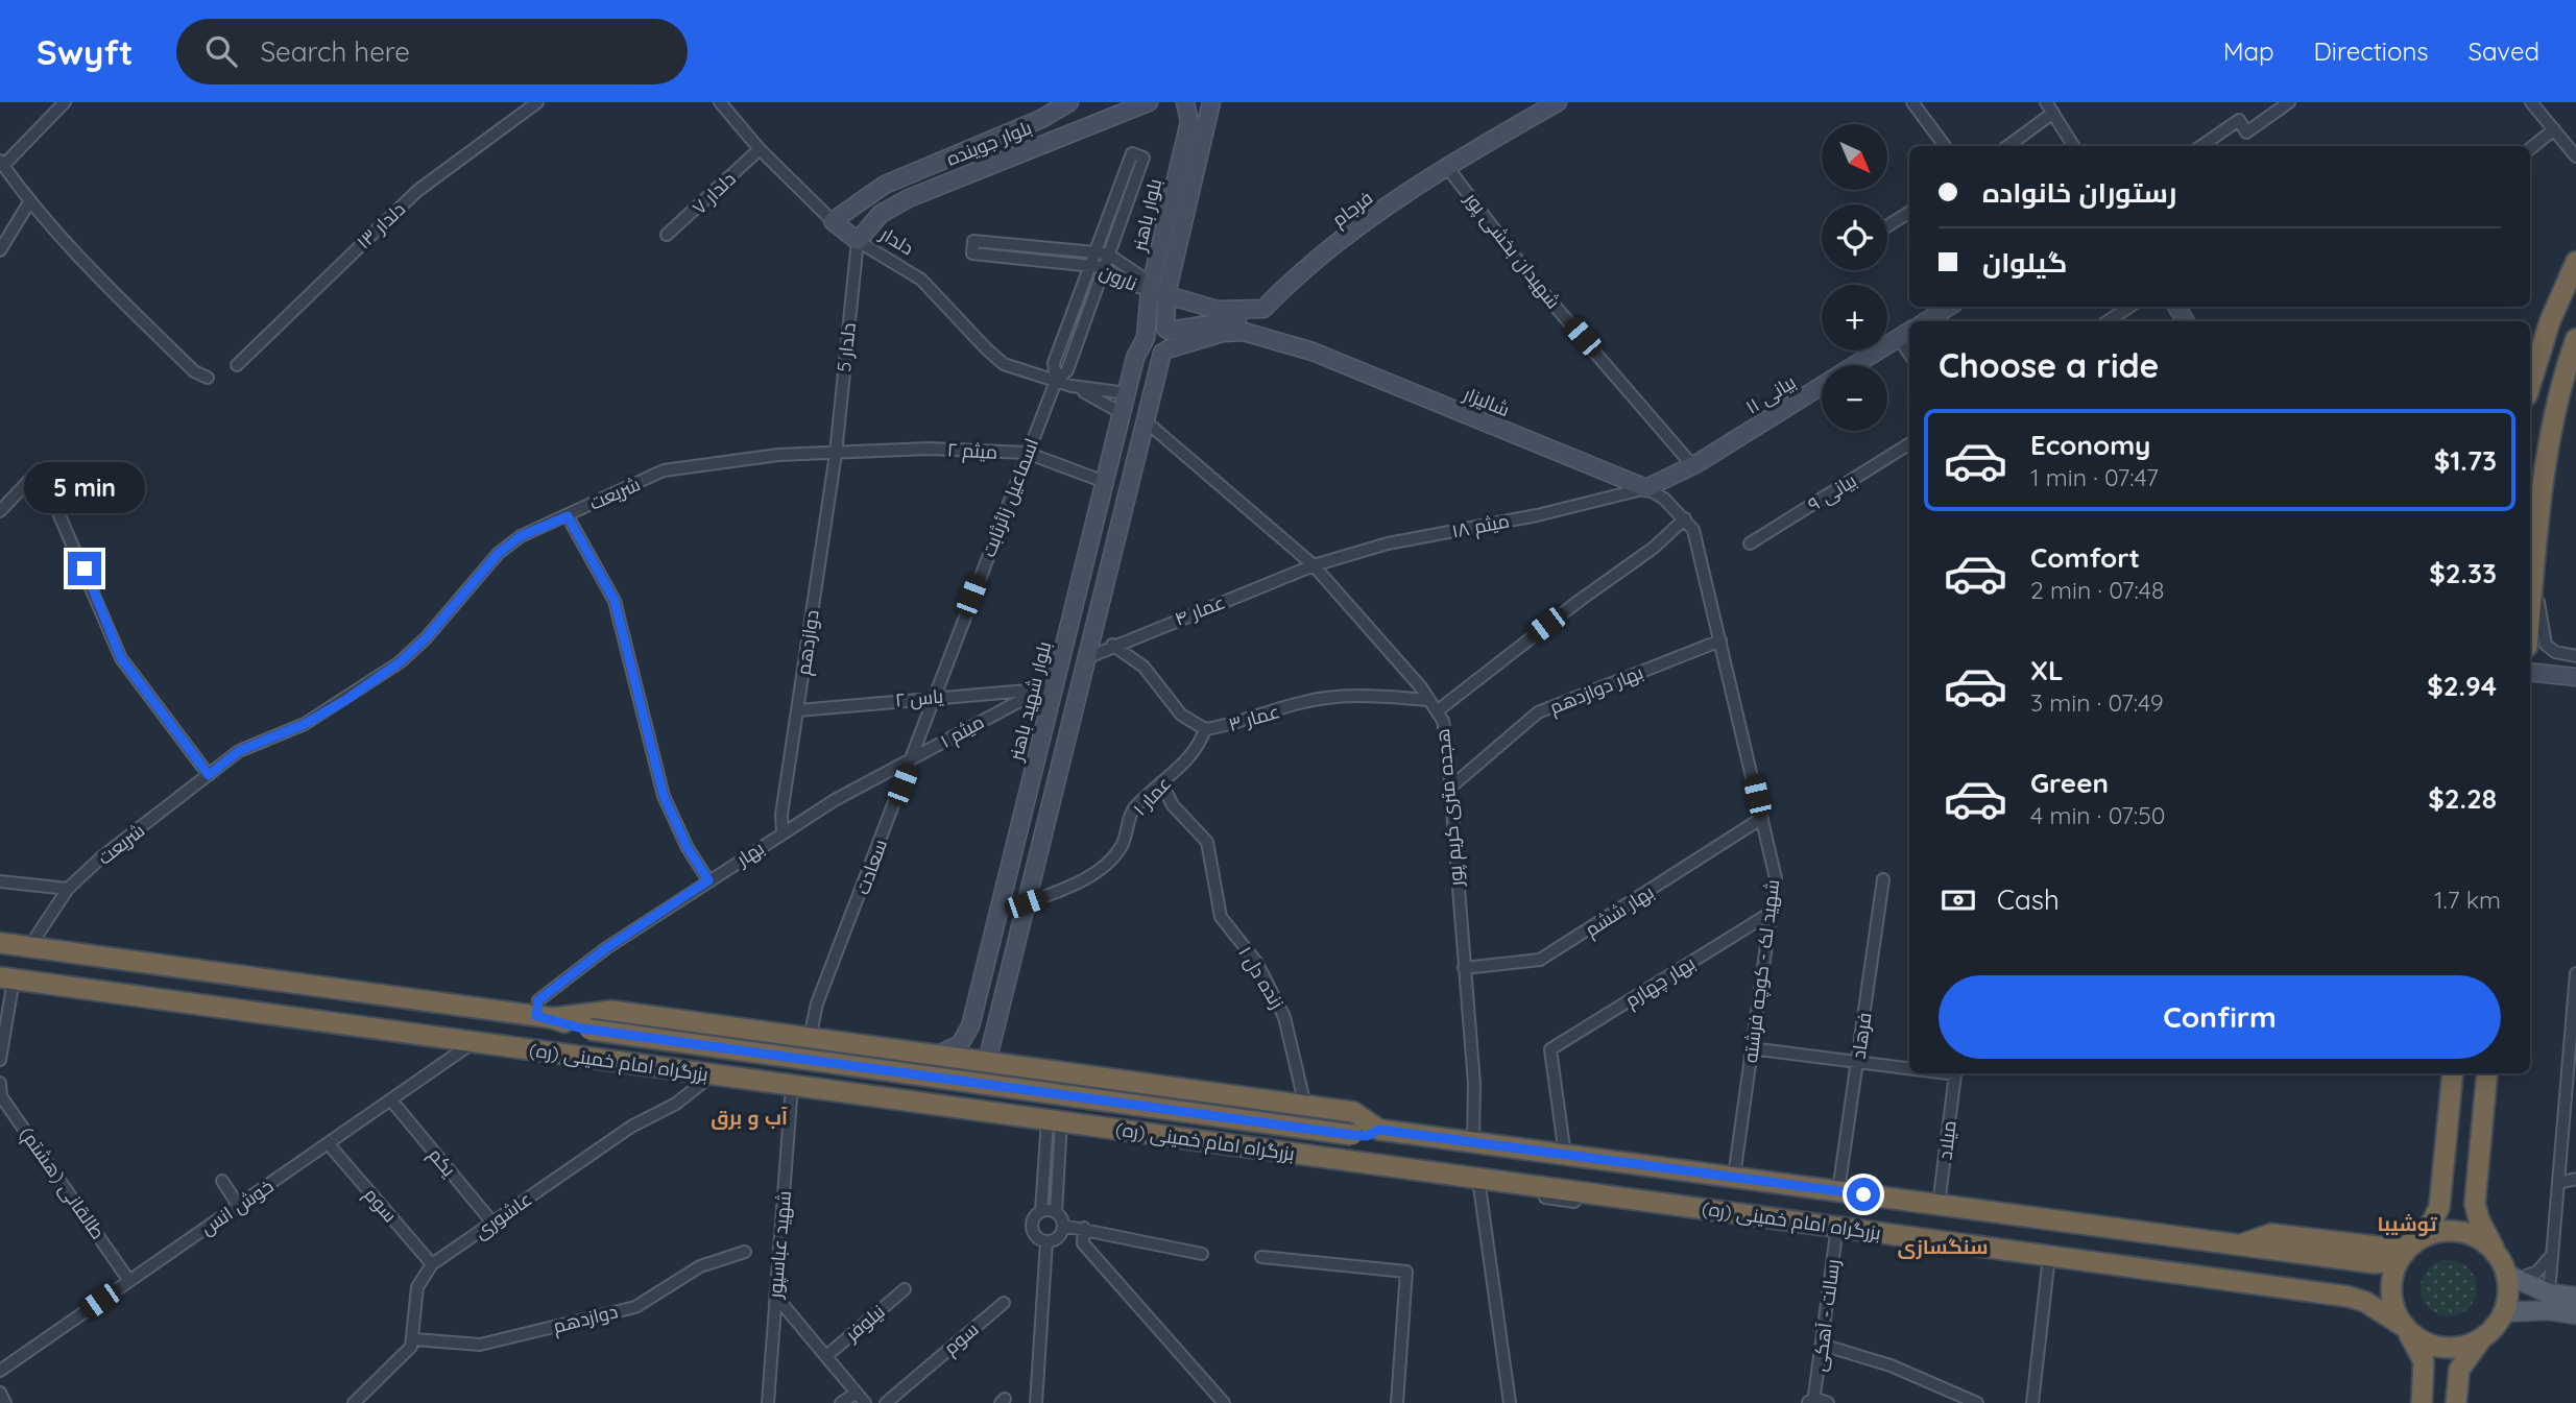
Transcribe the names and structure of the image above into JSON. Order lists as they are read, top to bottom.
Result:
{
  "streets": {
    "highway": ["بزرگراه امام خمینی (ره)"],
    "street": [
      "بلوار جوینده",
      "دلدار ۷",
      "فرجام",
      "بلوار باهنر",
      "دلدار ۱۳",
      "دلدار",
      "شهیدان بخشی پور",
      "نارون",
      "دلدار 5",
      "بیانی ۱۱",
      "شالیزار",
      "میثم ۲",
      "بیانی ۹",
      "شریعت",
      "اسماعیل زائرثابت",
      "میثم ۱۸",
      "عمار ۴",
      "دوازدهم",
      "بهار دوازدهم",
      "یاس ۲",
      "بلوار شهید باهنر",
      "عمار ۳",
      "میثم ۱",
      "عمار ۱",
      "هجده متری کریم پور",
      "بهار",
      "سعادت",
      "بهار ششم",
      "شهید لک - کوچه فرشته",
      "زنده دل ۱",
      "بهار چهارم",
      "فرهاد",
      "میلاد",
      "یکم",
      "طالقانی (هشتم)",
      "سوم",
      "خوش انس",
      "عاشوری",
      "شهید عباسپور",
      "رسالت - آهکی",
      "نیلوفر"
    ]
  },
  "crossings": [
    ["بلوار جوینده", "دلدار"],
    ["بلوار جوینده", "دلدار 5"],
    ["دلدار ۷", "دلدار"],
    ["فرجام", "شهیدان بخشی پور"],
    ["فرجام", "شالیزار"],
    ["بلوار باهنر", "نارون"],
    ["بلوار باهنر", "شالیزار"],
    ["بلوار باهنر", "بلوار شهید باهنر"],
    ["دلدار", "دلدار 5"],
    ["دلدار", "اسماعیل زائرثابت"],
    ["شهیدان بخشی پور", "بیانی ۱۱"],
    ["نارون", "اسماعیل زائرثابت"],
    ["دلدار 5", "میثم ۲"],
    ["دلدار 5", "شریعت"],
    ["دلدار 5", "دوازدهم"],
    ["بیانی ۱۱", "شالیزار"],
    ["بیانی ۱۱", "میثم ۱۸"],
    ["بیانی ۱۱", "شهید لک - کوچه فرشته"],
    ["شالیزار", "میثم ۱۸"],
    ["شالیزار", "بلوار شهید باهنر"],
    ["شالیزار", "شهید لک - کوچه فرشته"],
    ["میثم ۲", "شریعت"],
    ["میثم ۲", "اسماعیل زائرثابت"],
    ["میثم ۲", "دوازدهم"],
    ["میثم ۲", "بلوار شهید باهنر"],
    ["شریعت", "دوازدهم"],
    ["شریعت", "بزرگراه امام خمینی (ره)"],
    ["اسماعیل زائرثابت", "یاس ۲"],
    ["اسماعیل زائرثابت", "سعادت"],
    ["میثم ۱۸", "عمار ۴"],
    ["میثم ۱۸", "هجده متری کریم پور"],
    ["میثم ۱۸", "شهید لک - کوچه فرشته"],
    ["عمار ۴", "عمار ۳"],
    ["عمار ۴", "هجده متری کریم پور"],
    ["دوازدهم", "یاس ۲"],
    ["دوازدهم", "بهار"],
    ["دوازدهم", "عاشوری"],
    ["بهار دوازدهم", "هجده متری کریم پور"],
    ["بهار دوازدهم", "شهید لک - کوچه فرشته"],
    ["یاس ۲", "بلوار شهید باهنر"],
    ["یاس ۲", "میثم ۱"],
    ["یاس ۲", "سعادت"],
    ["بلوار شهید باهنر", "میثم ۱"],
    ["بلوار شهید باهنر", "بزرگراه امام خمینی (ره)"],
    ["عمار ۳", "عمار ۱"],
    ["عمار ۳", "هجده متری کریم پور"],
    ["میثم ۱", "بهار"],
    ["میثم ۱", "سعادت"],
    ["عمار ۱", "زنده دل ۱"],
    ["هجده متری کریم پور", "بهار ششم"],
    ["هجده متری کریم پور", "بزرگراه امام خمینی (ره)"],
    ["بهار", "سعادت"],
    ["بهار", "بزرگراه امام خمینی (ره)"],
    ["سعادت", "بزرگراه امام خمینی (ره)"],
    ["بهار ششم", "شهید لک - کوچه فرشته"],
    ["شهید لک - کوچه فرشته", "بهار چهارم"],
    ["شهید لک - کوچه فرشته", "بزرگراه امام خمینی (ره)"],
    ["زنده دل ۱", "بزرگراه امام خمینی (ره)"],
    ["بهار چهارم", "بزرگراه امام خمینی (ره)"],
    ["فرهاد", "بزرگراه امام خمینی (ره)"],
    ["فرهاد", "میلاد"],
    ["بزرگراه امام خمینی (ره)", "میلاد"],
    ["بزرگراه امام خمینی (ره)", "خوش انس"],
    ["بزرگراه امام خمینی (ره)", "عاشوری"],
    ["بزرگراه امام خمینی (ره)", "شهید عباسپور"],
    ["بزرگراه امام خمینی (ره)", "رسالت - آهکی"],
    ["یکم", "خوش انس"],
    ["یکم", "عاشوری"],
    ["طالقانی (هشتم)", "خوش انس"],
    ["سوم", "خوش انس"],
    ["سوم", "عاشوری"]
  ],
  "districts": ["آب و برق", "توشیبا", "سنگسازی"],
  "north": "bottom right",
  "page": {
    "header": "Swyft",
    "search": "Search here",
    "nav": ["Map", "Directions", "Saved"],
    "map_buttons": ["+", "−"],
    "banner": ["رستوران خانواده", "گیلوان"],
    "heading": "Choose a ride",
    "list": [
      {
        "name": "Economy",
        "note": "1 min · 07:47",
        "value": "$1.73"
      },
      {
        "name": "Comfort",
        "note": "2 min · 07:48",
        "value": "$2.33"
      },
      {
        "name": "XL",
        "note": "3 min · 07:49",
        "value": "$2.94"
      },
      {
        "name": "Green",
        "note": "4 min · 07:50",
        "value": "$2.28"
      }
    ],
    "bubble": "5 min",
    "pay": ["Cash", "1.7 km"],
    "buttons": "Confirm"
  }
}
